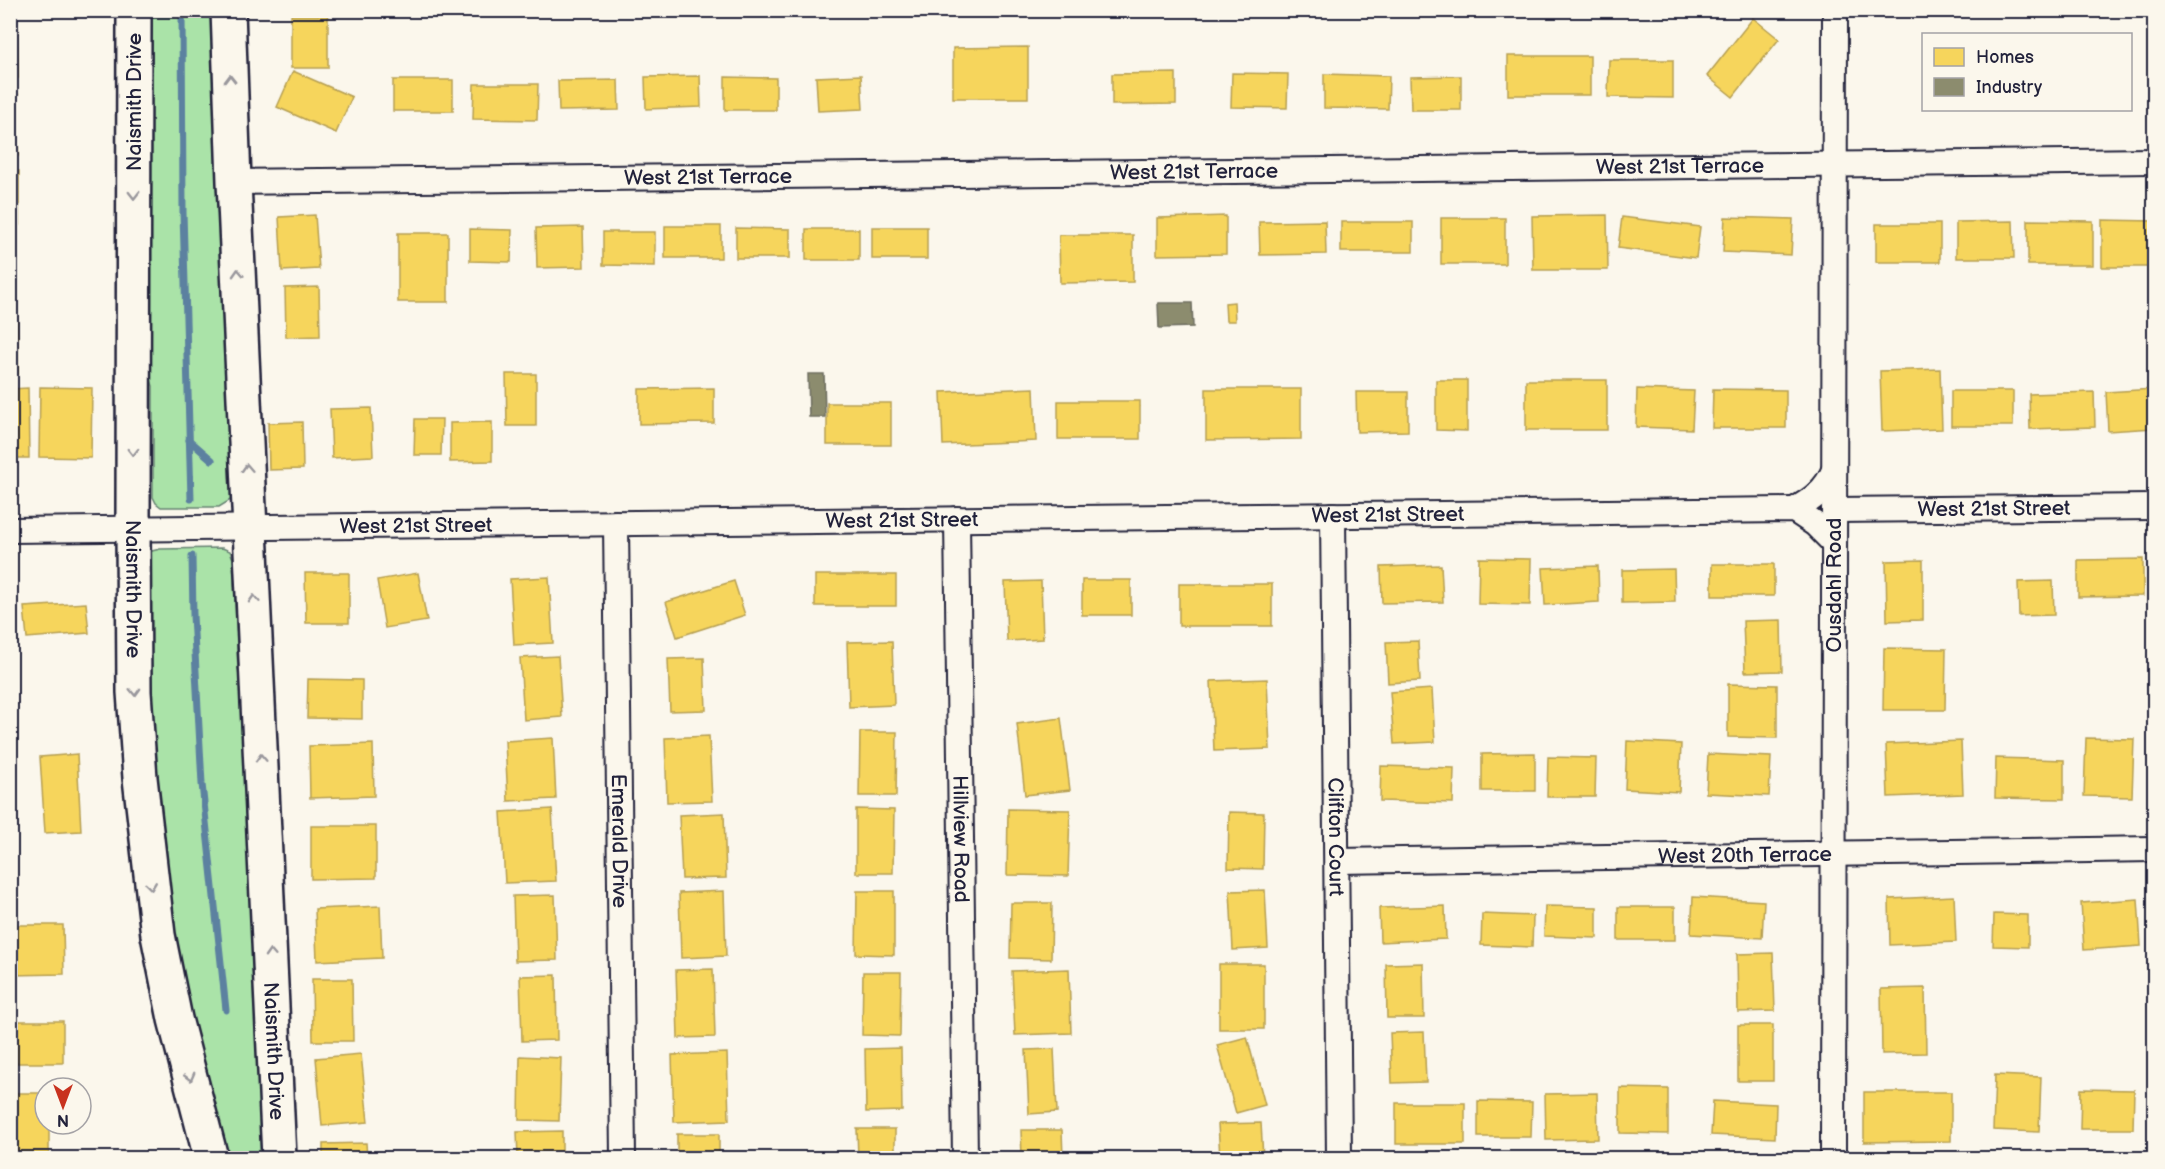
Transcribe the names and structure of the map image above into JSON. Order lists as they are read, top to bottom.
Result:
{
  "streets": {
    "street": [
      "Naismith Drive",
      "West 21st Terrace",
      "West 21st Street",
      "Ousdahl Road",
      "Clifton Court",
      "Hillview Road",
      "Emerald Drive",
      "West 20th Terrace"
    ]
  },
  "crossings": [
    ["Naismith Drive", "West 21st Terrace"],
    ["Naismith Drive", "West 21st Street"],
    ["West 21st Terrace", "Ousdahl Road"],
    ["West 21st Street", "Ousdahl Road"],
    ["West 21st Street", "Clifton Court"],
    ["West 21st Street", "Hillview Road"],
    ["West 21st Street", "Emerald Drive"],
    ["Ousdahl Road", "West 20th Terrace"],
    ["Clifton Court", "West 20th Terrace"]
  ],
  "legend": ["Homes", "Industry"],
  "north": "bottom"
}
